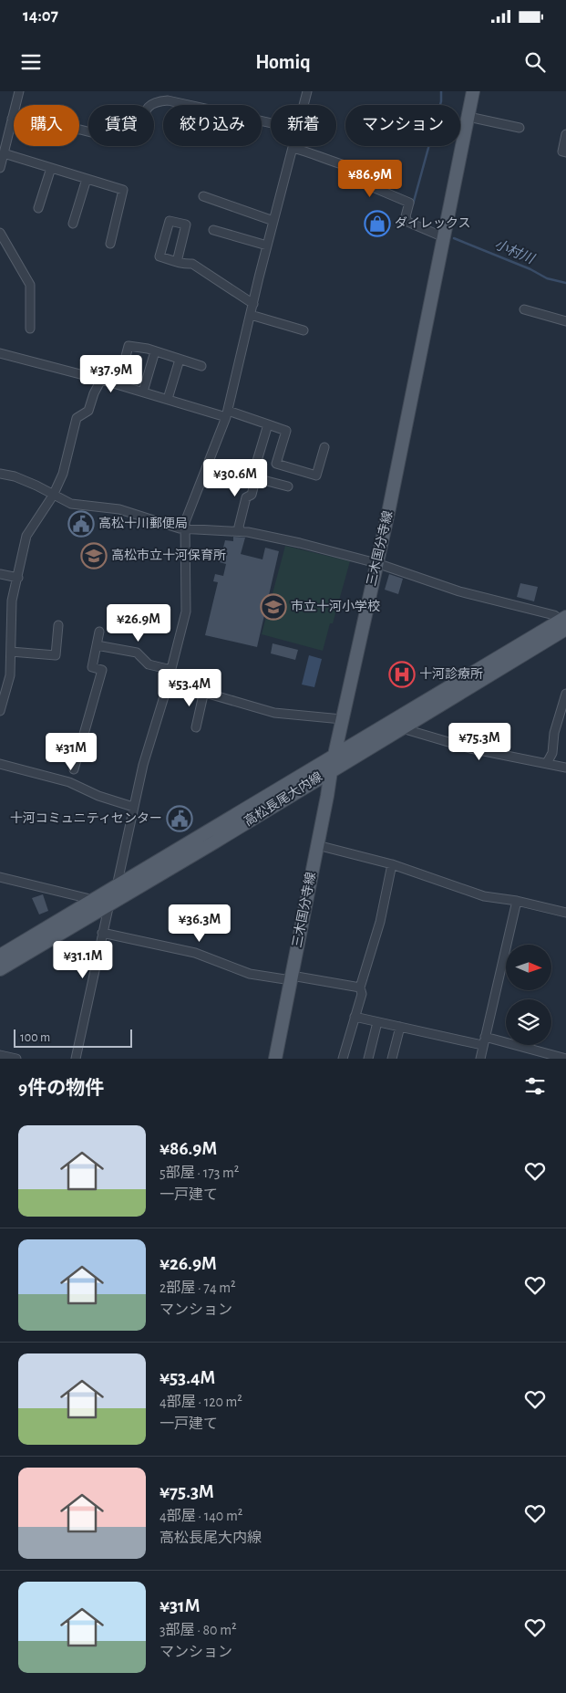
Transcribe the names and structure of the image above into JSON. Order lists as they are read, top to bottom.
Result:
{
  "streets": {
    "main road": ["三木国分寺線", "高松長尾大内線"]
  },
  "crossings": [
    ["三木国分寺線", "高松長尾大内線"]
  ],
  "water": ["小村川"],
  "places": {
    "shop": ["ダイレックス"],
    "public building": ["高松十川郵便局", "十河コミュニティセンター"],
    "school or university": ["高松市立十河保育所", "市立十河小学校"],
    "hospital": ["十河診療所"]
  },
  "scale_bar": "100 m",
  "north": "right",
  "page": {
    "status": "14:07",
    "header": "Homiq",
    "chip": [
      "購入",
      "賃貸",
      "絞り込み",
      "新着",
      "マンション"
    ],
    "price": [
      "¥86.9M",
      "¥37.9M",
      "¥30.6M",
      "¥26.9M",
      "¥53.4M",
      "¥75.3M",
      "¥31M",
      "¥36.3M",
      "¥31.1M"
    ],
    "scale": "100 m",
    "heading": "9件の物件",
    "list": [
      {
        "name": "¥86.9M",
        "note": "5部屋 · 173 m² · 一戸建て"
      },
      {
        "name": "¥26.9M",
        "note": "2部屋 · 74 m² · マンション"
      },
      {
        "name": "¥53.4M",
        "note": "4部屋 · 120 m² · 一戸建て"
      },
      {
        "name": "¥75.3M",
        "note": "4部屋 · 140 m² · 高松長尾大内線"
      },
      {
        "name": "¥31M",
        "note": "3部屋 · 80 m² · マンション"
      }
    ]
  }
}
